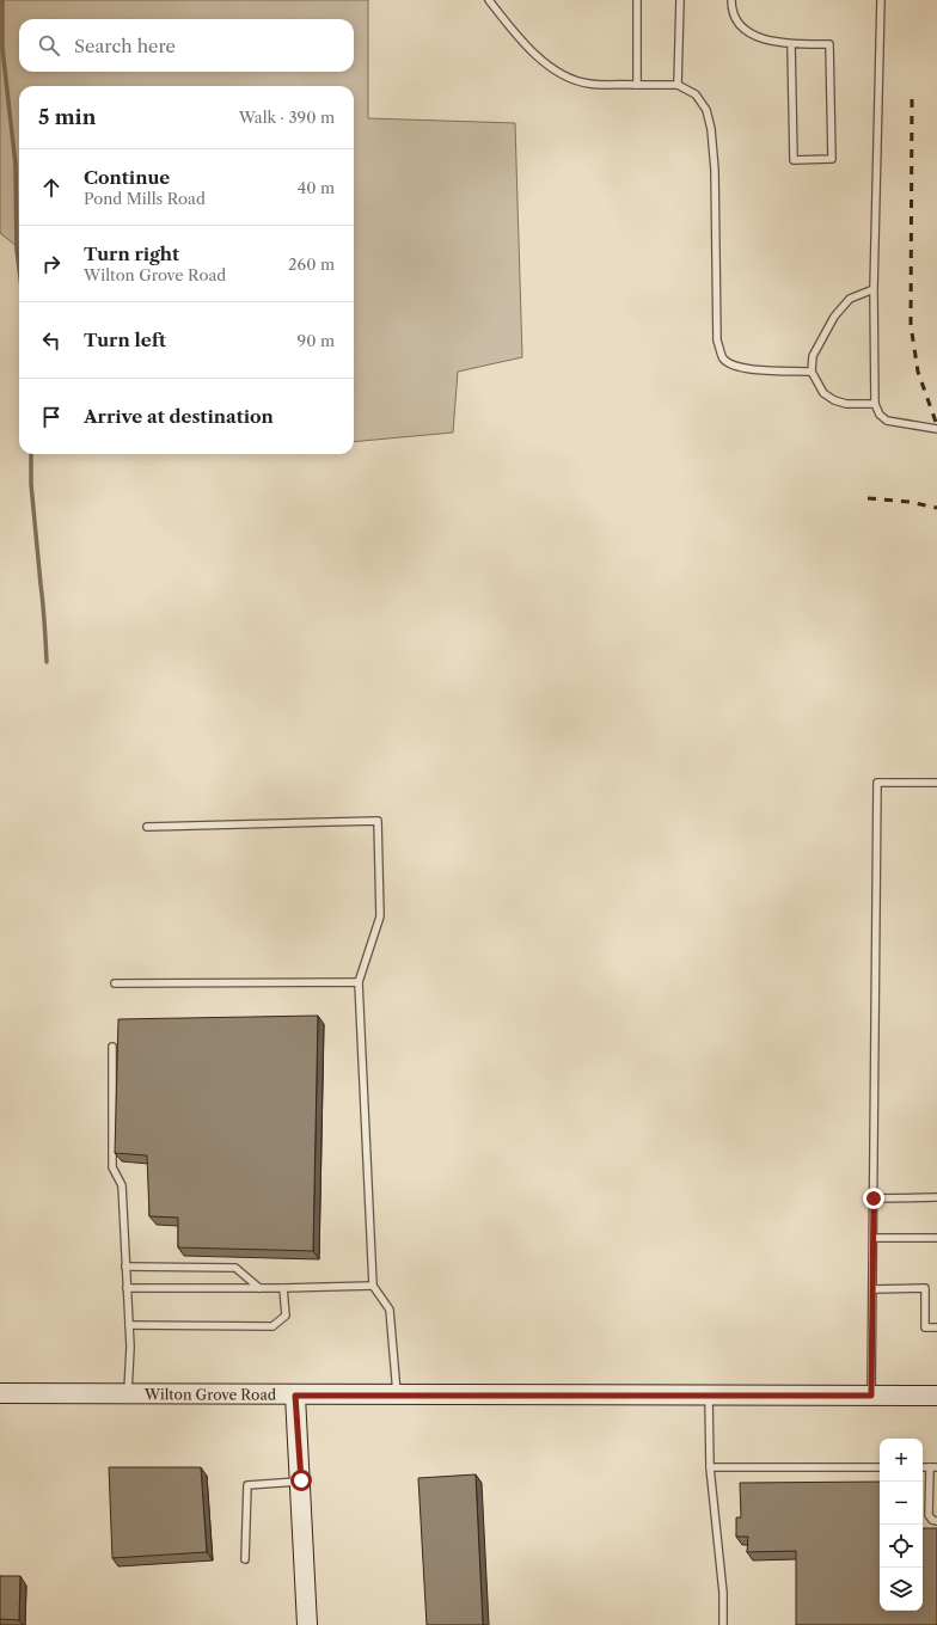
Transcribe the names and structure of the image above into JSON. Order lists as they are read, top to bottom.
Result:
{
  "streets": {
    "main road": ["Wilton Grove Road"]
  },
  "page": {
    "search": "Search here",
    "heading": ["5 min", "Walk · 390 m"],
    "list": [
      ["Continue", "Pond Mills Road", "40 m"],
      ["Turn right", "Wilton Grove Road", "260 m"],
      ["Turn left", "90 m"],
      "Arrive at destination"
    ],
    "map_buttons": ["+", "−"]
  }
}
